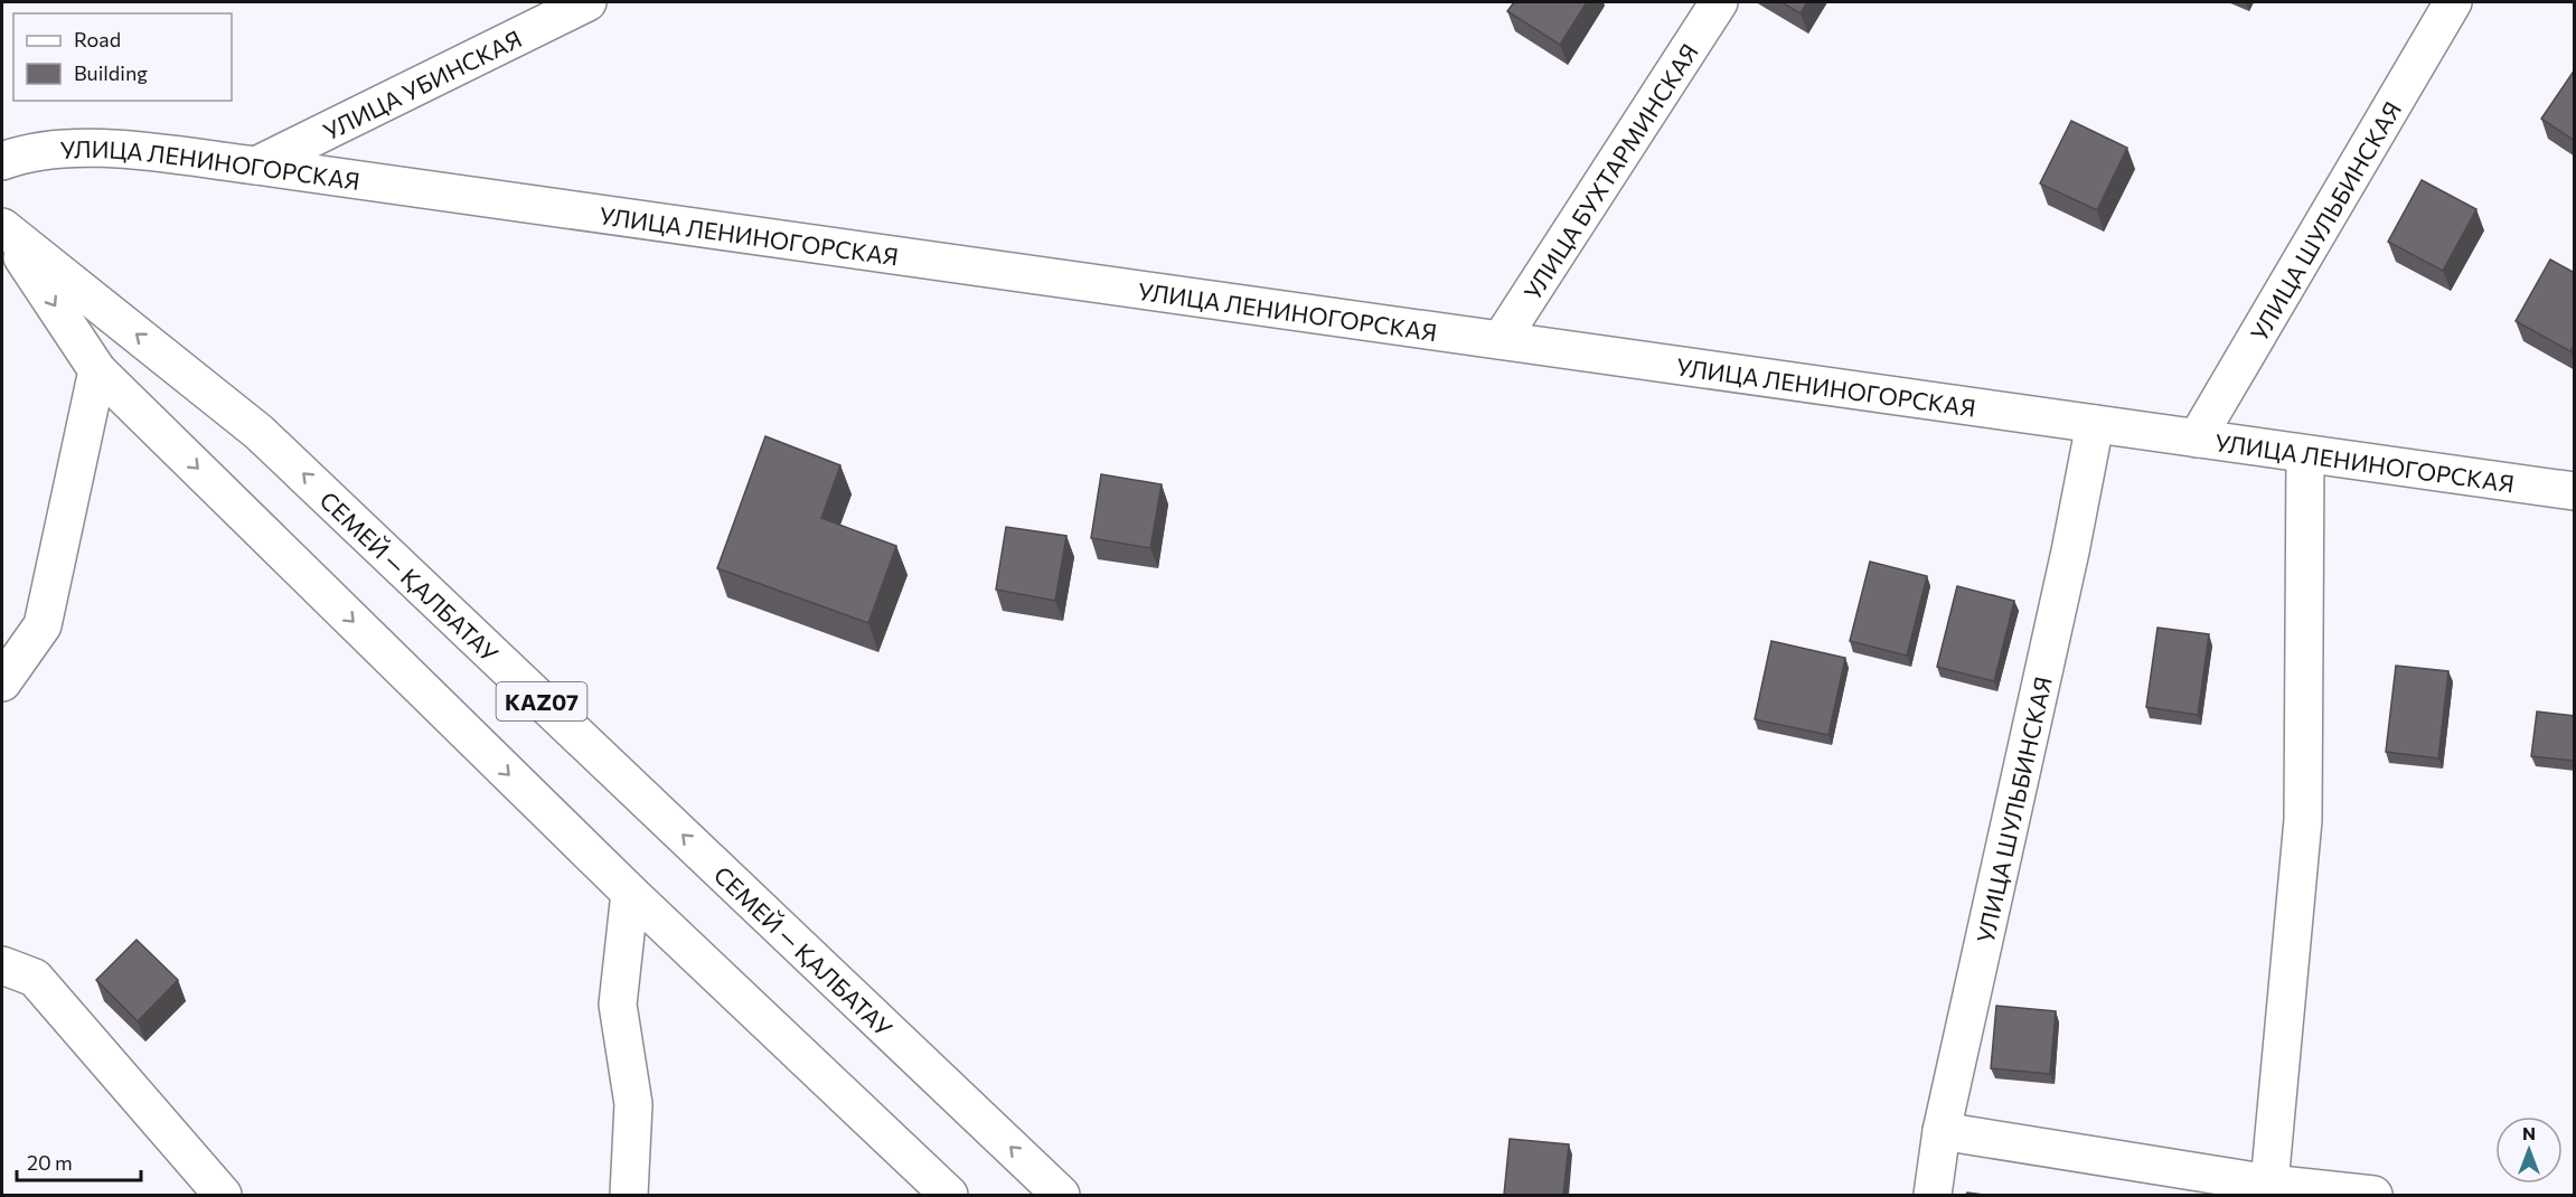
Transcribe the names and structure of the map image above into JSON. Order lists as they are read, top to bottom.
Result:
{
  "streets": {
    "main road": [
      "УЛИЦА УБИНСКАЯ",
      "УЛИЦА ЛЕНИНОГОРСКАЯ",
      "УЛИЦА БУХТАРМИНСКАЯ",
      "УЛИЦА ШУЛЬБИНСКАЯ",
      "СЕМЕЙ — ҚАЛБАТАУ",
      "KAZ07"
    ]
  },
  "crossings": [
    ["УЛИЦА УБИНСКАЯ", "УЛИЦА ЛЕНИНОГОРСКАЯ"],
    ["УЛИЦА ЛЕНИНОГОРСКАЯ", "УЛИЦА БУХТАРМИНСКАЯ"],
    ["УЛИЦА ЛЕНИНОГОРСКАЯ", "УЛИЦА ШУЛЬБИНСКАЯ"]
  ],
  "legend": ["Road", "Building"],
  "scale_bar": "20 m",
  "north": "top"
}
